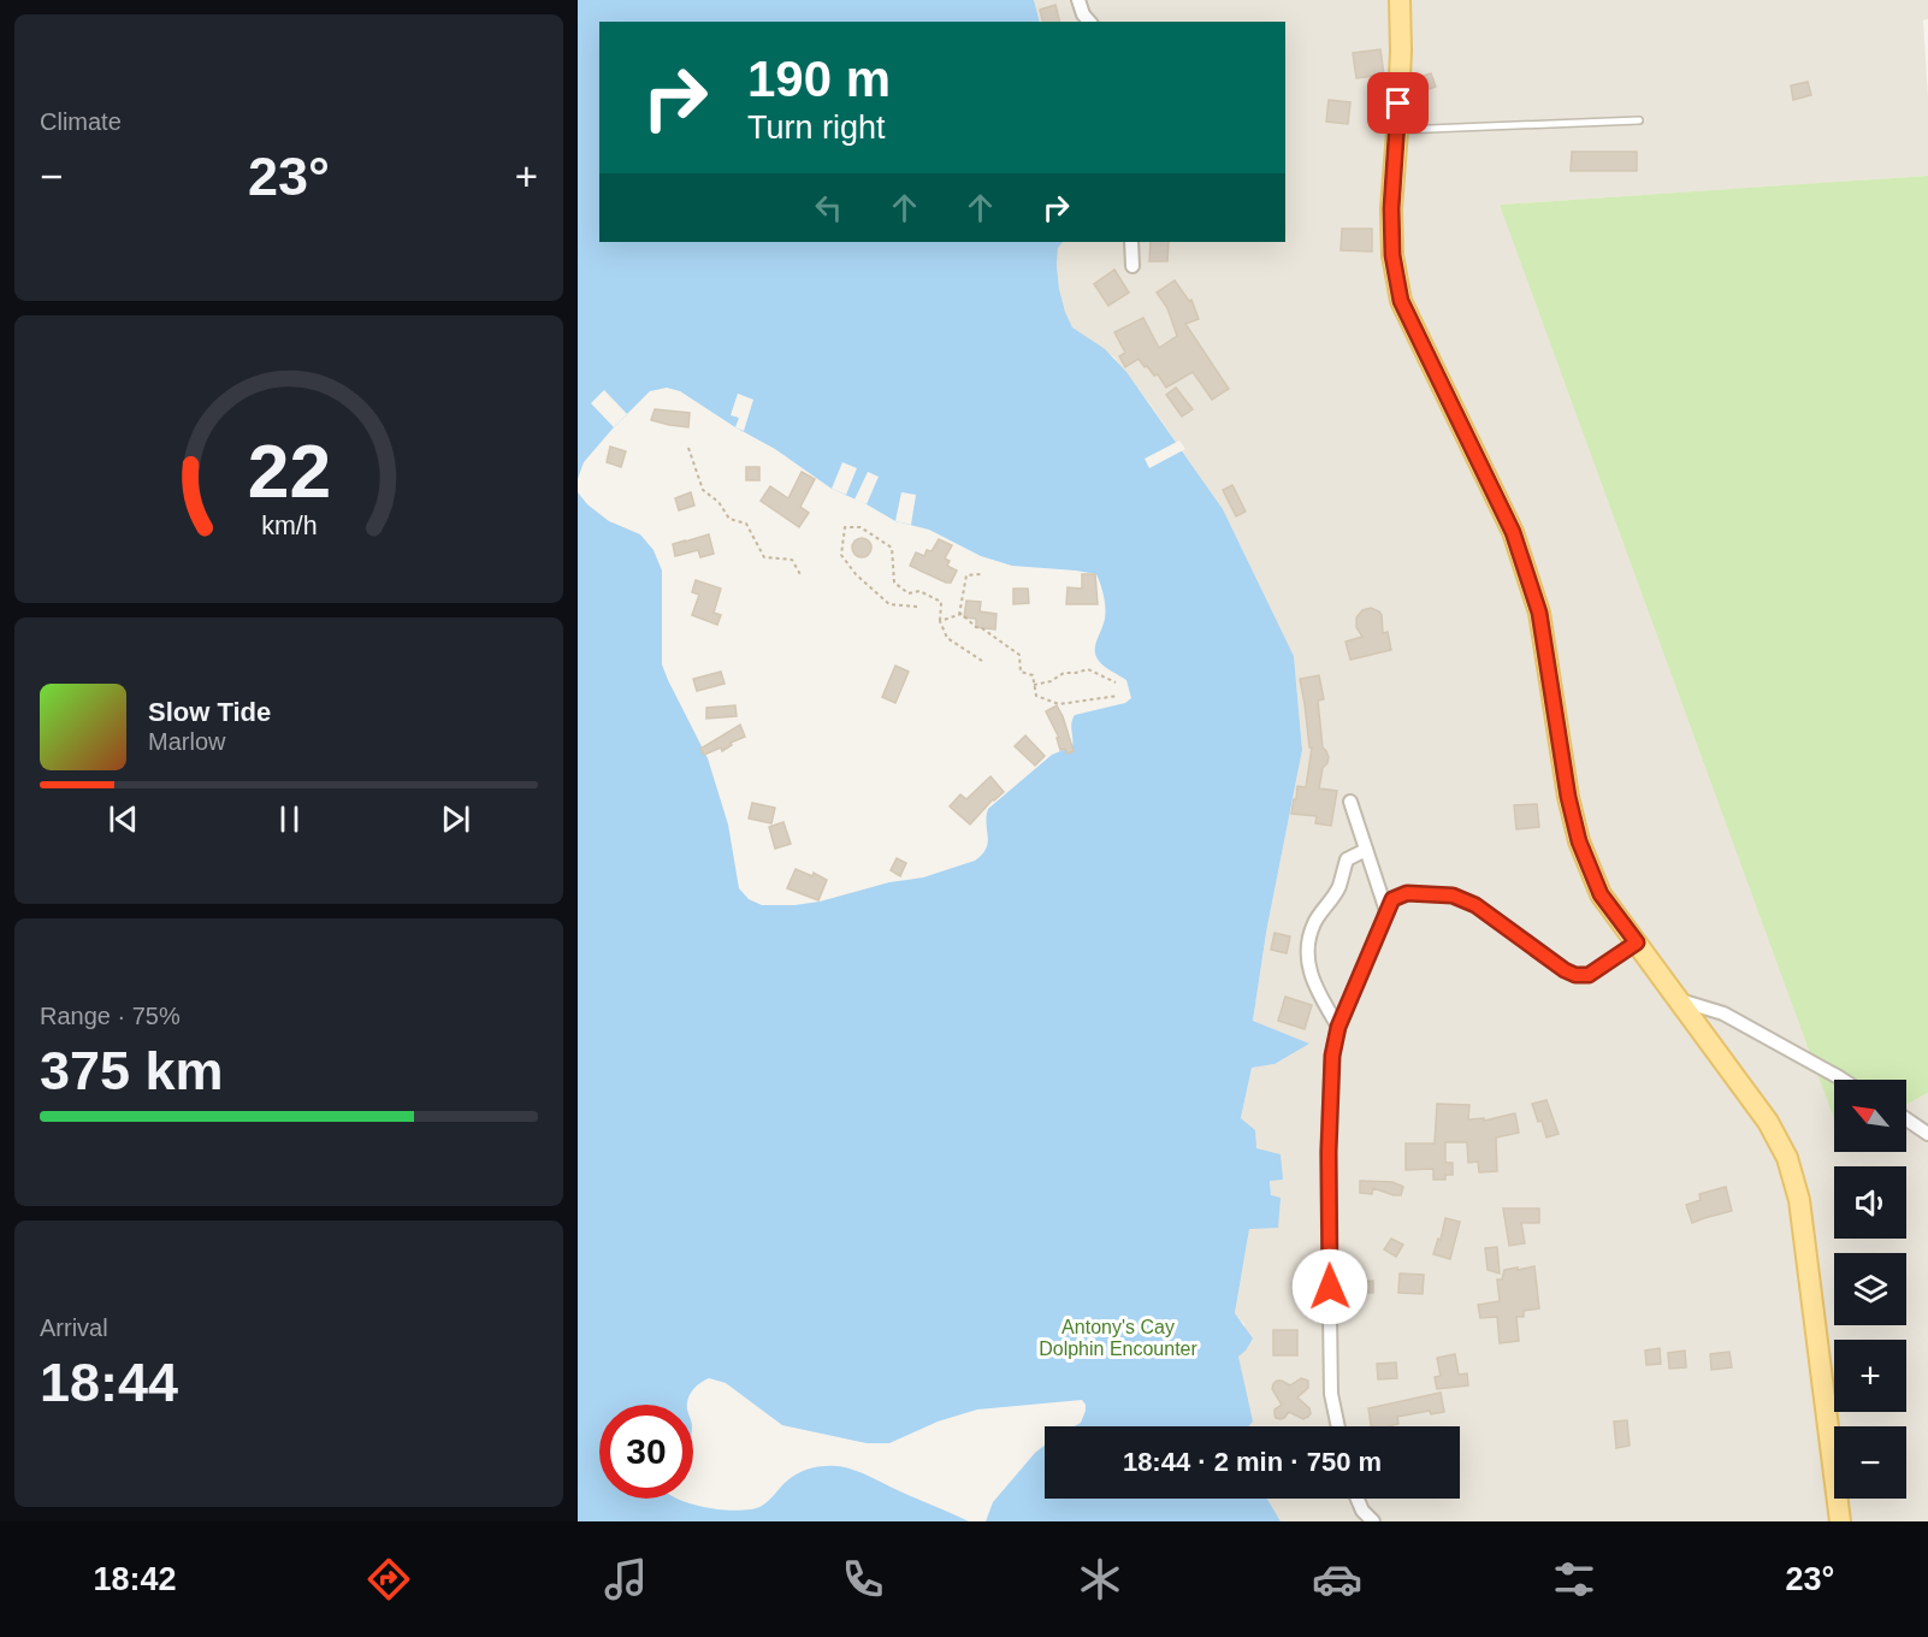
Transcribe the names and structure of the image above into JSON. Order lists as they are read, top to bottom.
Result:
{
  "parks": ["Antony's Cay Dolphin Encounter"],
  "north": "top left",
  "page": {
    "tile": [
      "Climate",
      ["Range · 75%", "375 km"],
      ["Arrival", "18:44"]
    ],
    "turn": ["190 m", "Turn right"],
    "heat": ["−", "23°", "+"],
    "song": ["Slow Tide", "Marlow"],
    "map_buttons": ["+", "−"],
    "limit": "30",
    "trip": "18:44 · 2 min · 750 m",
    "tabs": ["18:42", "23°"],
    "gauge": ["22", "km/h"]
  }
}
